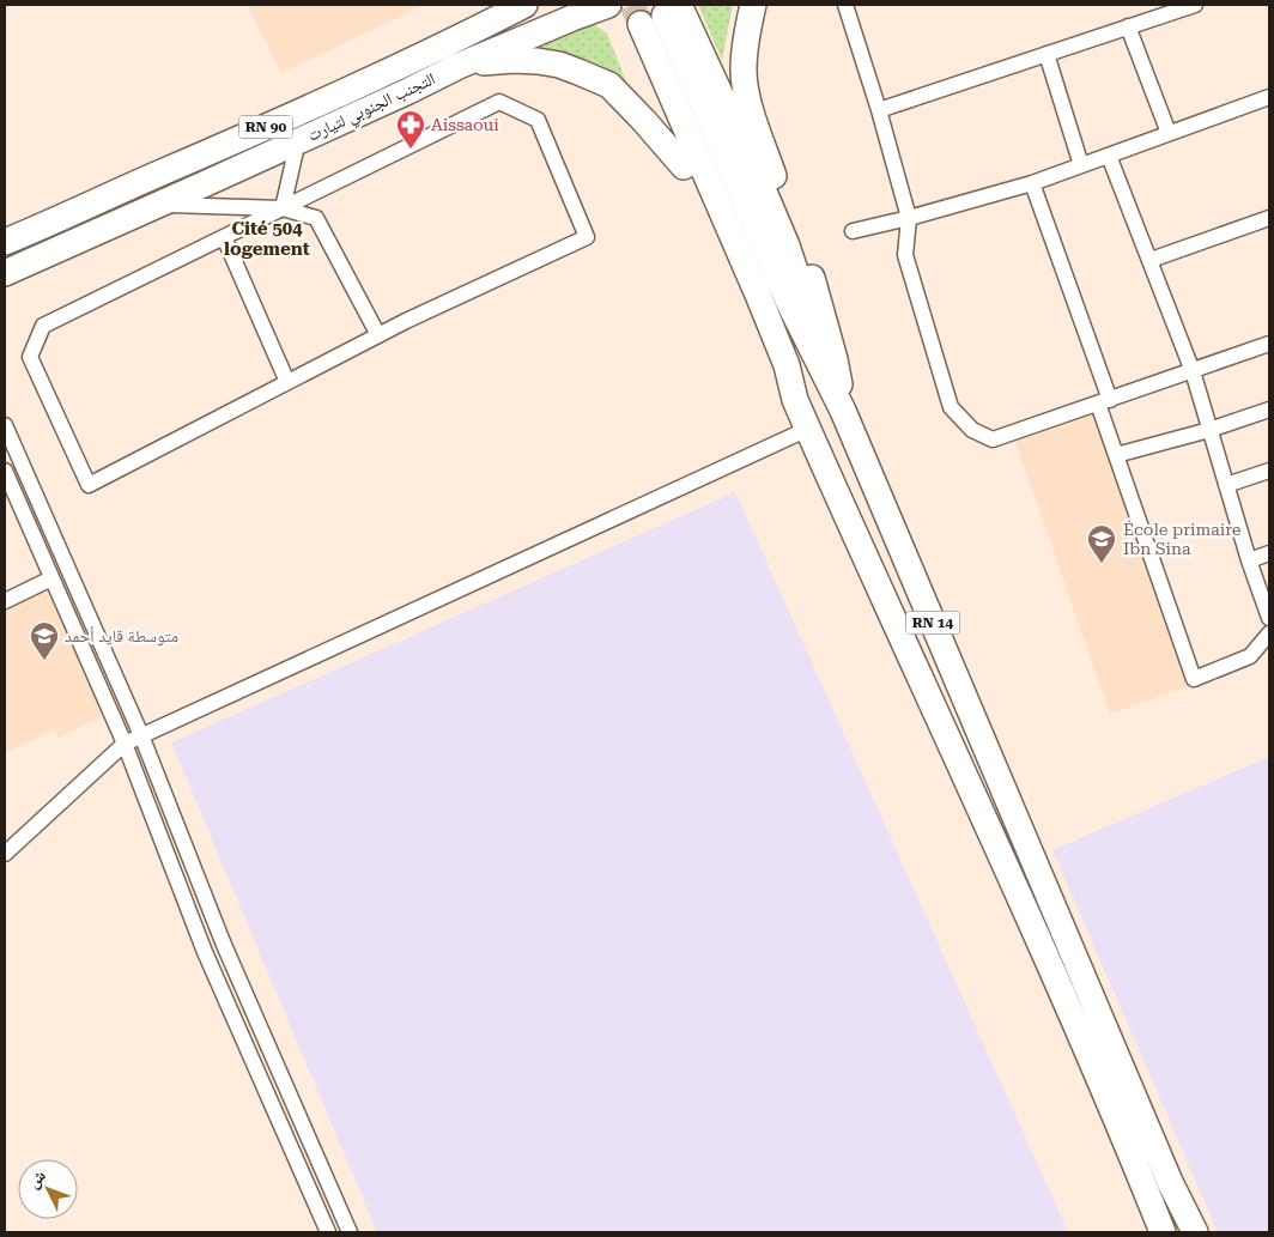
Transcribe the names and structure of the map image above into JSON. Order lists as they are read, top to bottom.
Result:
{
  "streets": {
    "highway": ["التجنب الجنوبي لتيارت", "RN 90", "RN 14"]
  },
  "crossings": [
    ["التجنب الجنوبي لتيارت", "RN 14"]
  ],
  "districts": ["Cité 504 logement"],
  "places": {
    "pharmacy": ["Aissaoui"],
    "school or university": ["École primaire Ibn Sina", "متوسطة قايد أحمد"]
  },
  "north": "top left"
}
